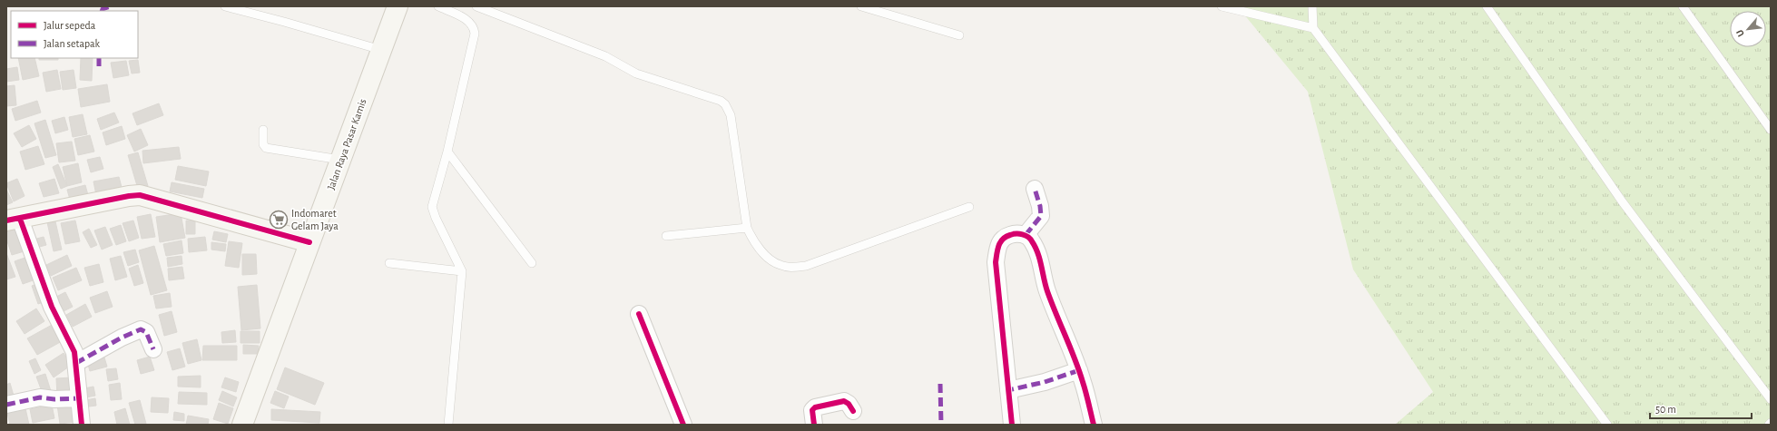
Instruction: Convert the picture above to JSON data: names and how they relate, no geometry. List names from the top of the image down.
{
  "streets": {
    "main road": ["Jalan Raya Pasar Kamis"]
  },
  "places": {
    "supermarket": ["Indomaret Gelam Jaya"]
  },
  "legend": ["Jalur sepeda", "Jalan setapak"],
  "scale_bar": "50 m",
  "north": "bottom left"
}
